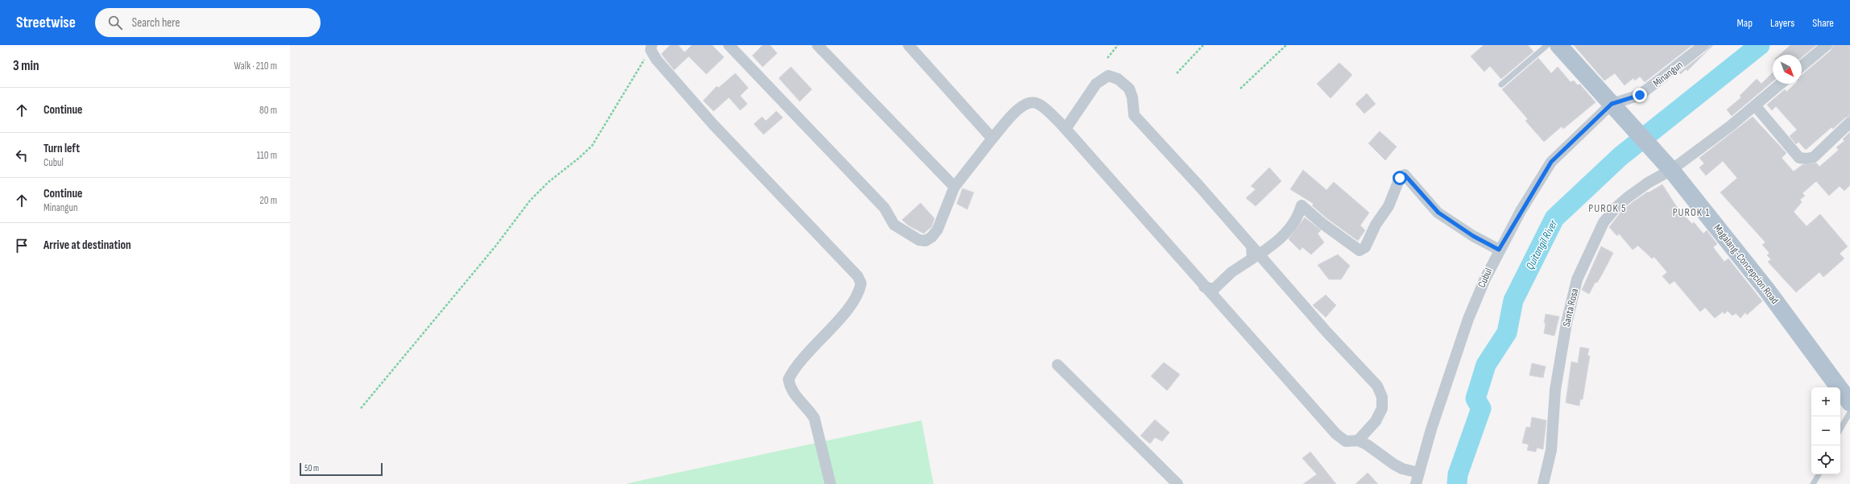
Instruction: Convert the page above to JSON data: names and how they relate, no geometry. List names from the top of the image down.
{
  "streets": {
    "main road": ["Magalang-Concepcion Road"],
    "street": ["Minangun", "Cubul", "Santa Rosa"]
  },
  "crossings": [
    ["Minangun", "Magalang-Concepcion Road"],
    ["Minangun", "Cubul"],
    ["Magalang-Concepcion Road", "Cubul"],
    ["Magalang-Concepcion Road", "Santa Rosa"]
  ],
  "districts": ["PUROK 5", "PUROK 1"],
  "water": ["Quitangil River"],
  "scale_bar": "50 m",
  "north": "bottom right",
  "page": {
    "header": "Streetwise",
    "search": "Search here",
    "nav": ["Map", "Layers", "Share"],
    "heading": ["3 min", "Walk · 210 m"],
    "list": [
      ["Continue", "80 m"],
      ["Turn left", "Cubul", "110 m"],
      ["Continue", "Minangun", "20 m"],
      "Arrive at destination"
    ],
    "map_buttons": ["+", "−"],
    "scale": "50 m"
  }
}
